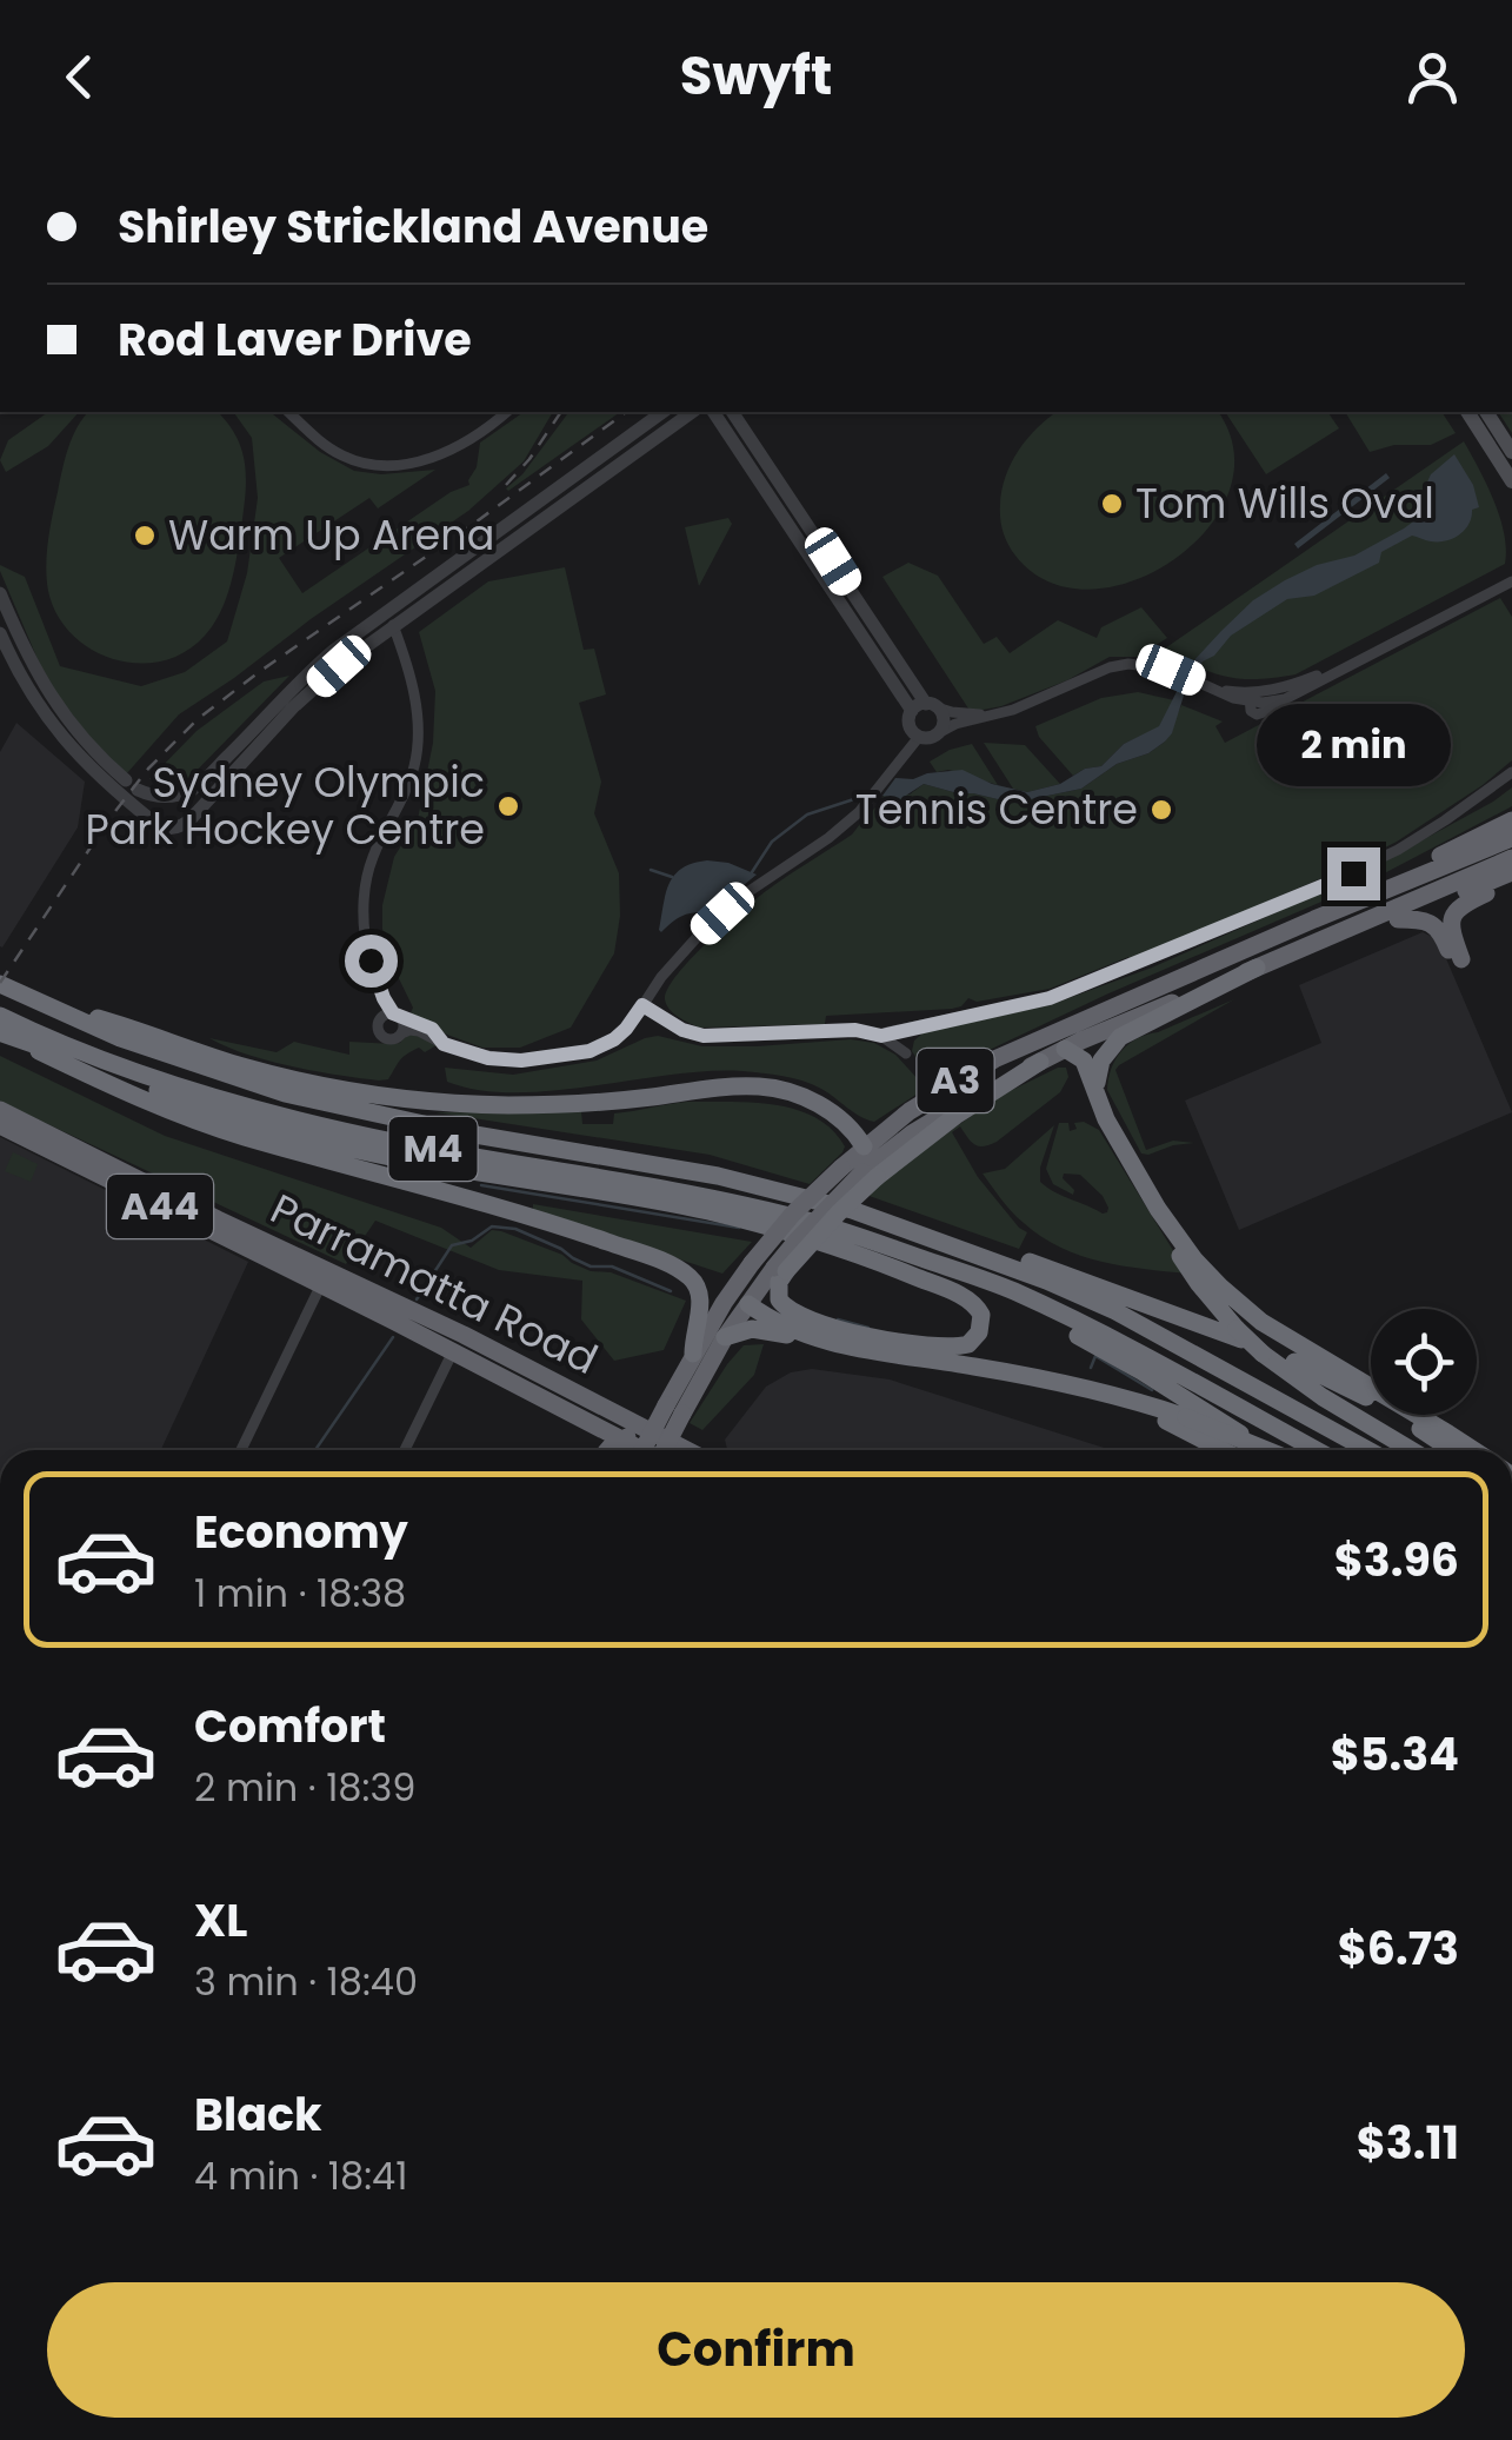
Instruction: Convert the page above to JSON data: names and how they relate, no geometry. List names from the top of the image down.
{
  "streets": {
    "highway": [
      "A3",
      "M4",
      "A44",
      "Parramatta Road"
    ]
  },
  "crossings": [
    ["A3", "M4"]
  ],
  "places": [
    "Tom Wills Oval",
    "Warm Up Arena",
    "Sydney Olympic Park Hockey Centre",
    "Tennis Centre"
  ],
  "page": {
    "header": "Swyft",
    "banner": ["Shirley Strickland Avenue", "Rod Laver Drive"],
    "bubble": "2 min",
    "list": [
      {
        "name": "Economy",
        "note": "1 min · 18:38",
        "value": "$3.96"
      },
      {
        "name": "Comfort",
        "note": "2 min · 18:39",
        "value": "$5.34"
      },
      {
        "name": "XL",
        "note": "3 min · 18:40",
        "value": "$6.73"
      },
      {
        "name": "Black",
        "note": "4 min · 18:41",
        "value": "$3.11"
      }
    ],
    "buttons": "Confirm"
  }
}
